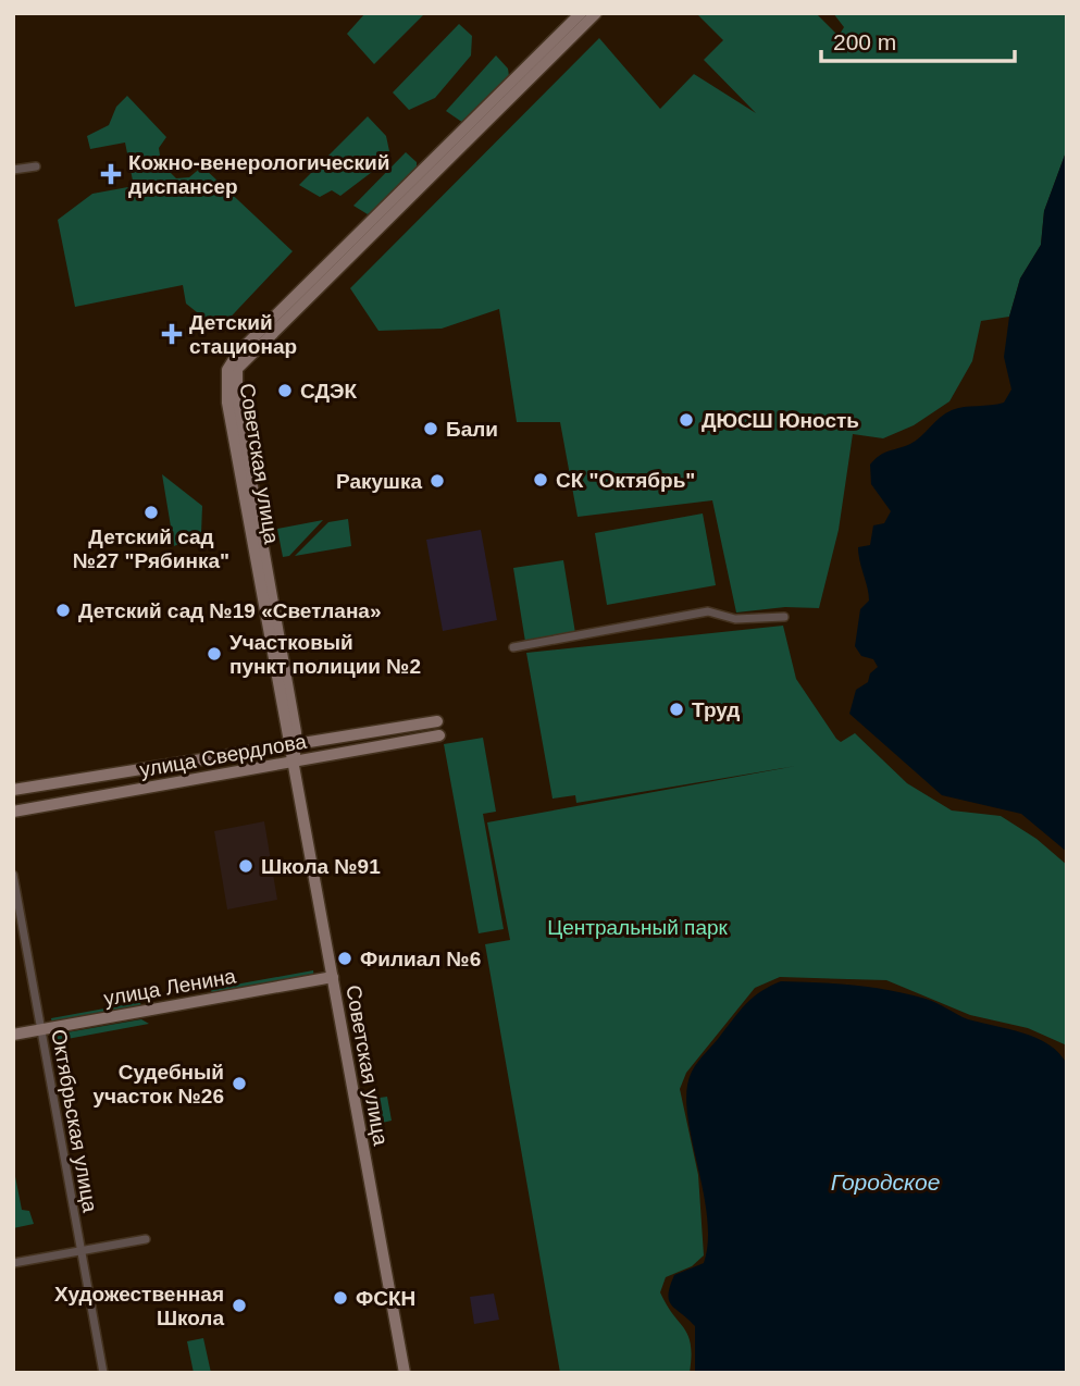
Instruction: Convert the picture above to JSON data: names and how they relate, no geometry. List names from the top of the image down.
{
  "streets": {
    "main road": ["Советская улица", "улица Свердлова", "улица Ленина"],
    "street": ["Октябрьская улица"]
  },
  "crossings": [
    ["Советская улица", "улица Свердлова"],
    ["Советская улица", "улица Ленина"],
    ["улица Ленина", "Октябрьская улица"]
  ],
  "water": ["Городское"],
  "parks": ["Центральный парк"],
  "places": {
    "health": ["Кожно-венерологический диспансер", "Детский стационар"],
    "other": [
      "СДЭК",
      "ДЮСШ Юность",
      "Бали",
      "СК \"Октябрь\"",
      "Ракушка",
      "Детский сад №27 \"Рябинка\"",
      "Детский сад №19 «Светлана»",
      "Участковый пункт полиции №2",
      "Труд",
      "Школа №91",
      "Филиал №6",
      "Судебный участок №26",
      "ФСКН",
      "Художественная Школа"
    ]
  },
  "scale_bar": "200 m"
}
